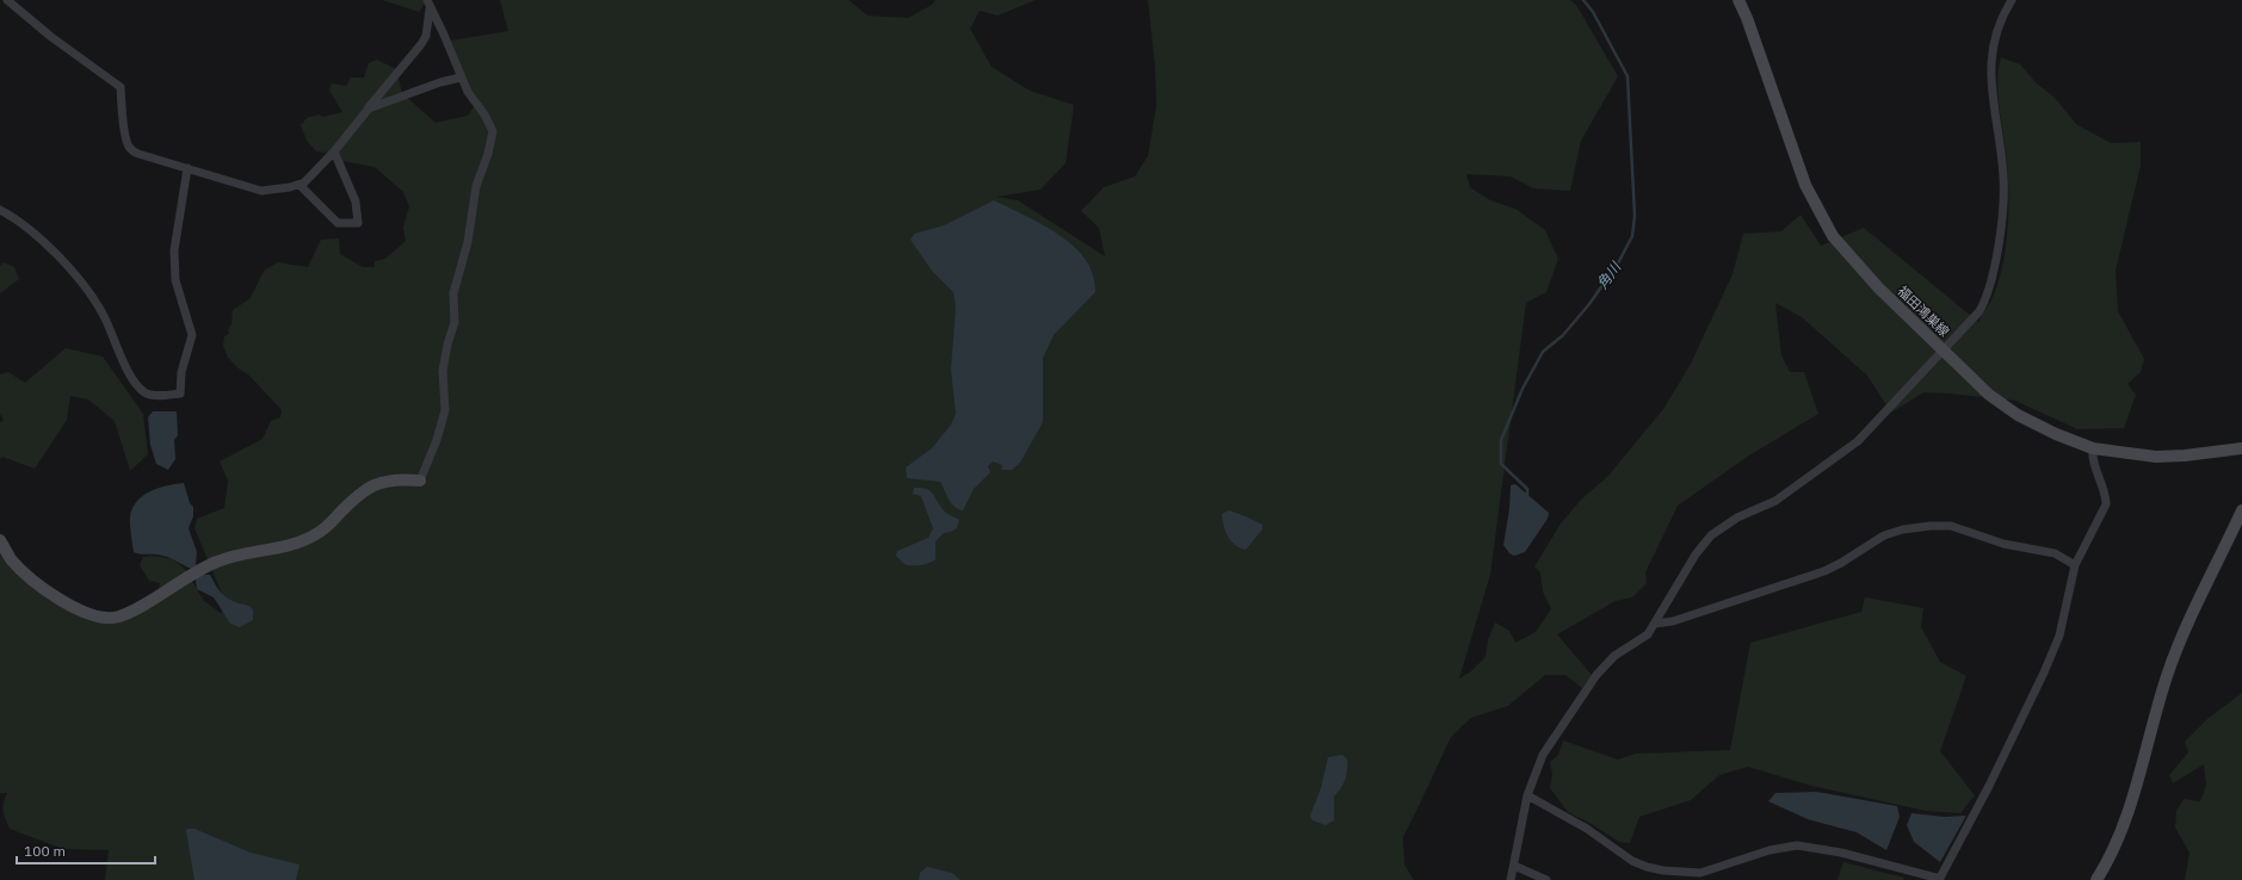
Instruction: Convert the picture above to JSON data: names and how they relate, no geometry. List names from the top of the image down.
{
  "streets": {
    "street": ["福田鴻巣線"]
  },
  "water": ["角川"],
  "scale_bar": "100 m"
}
